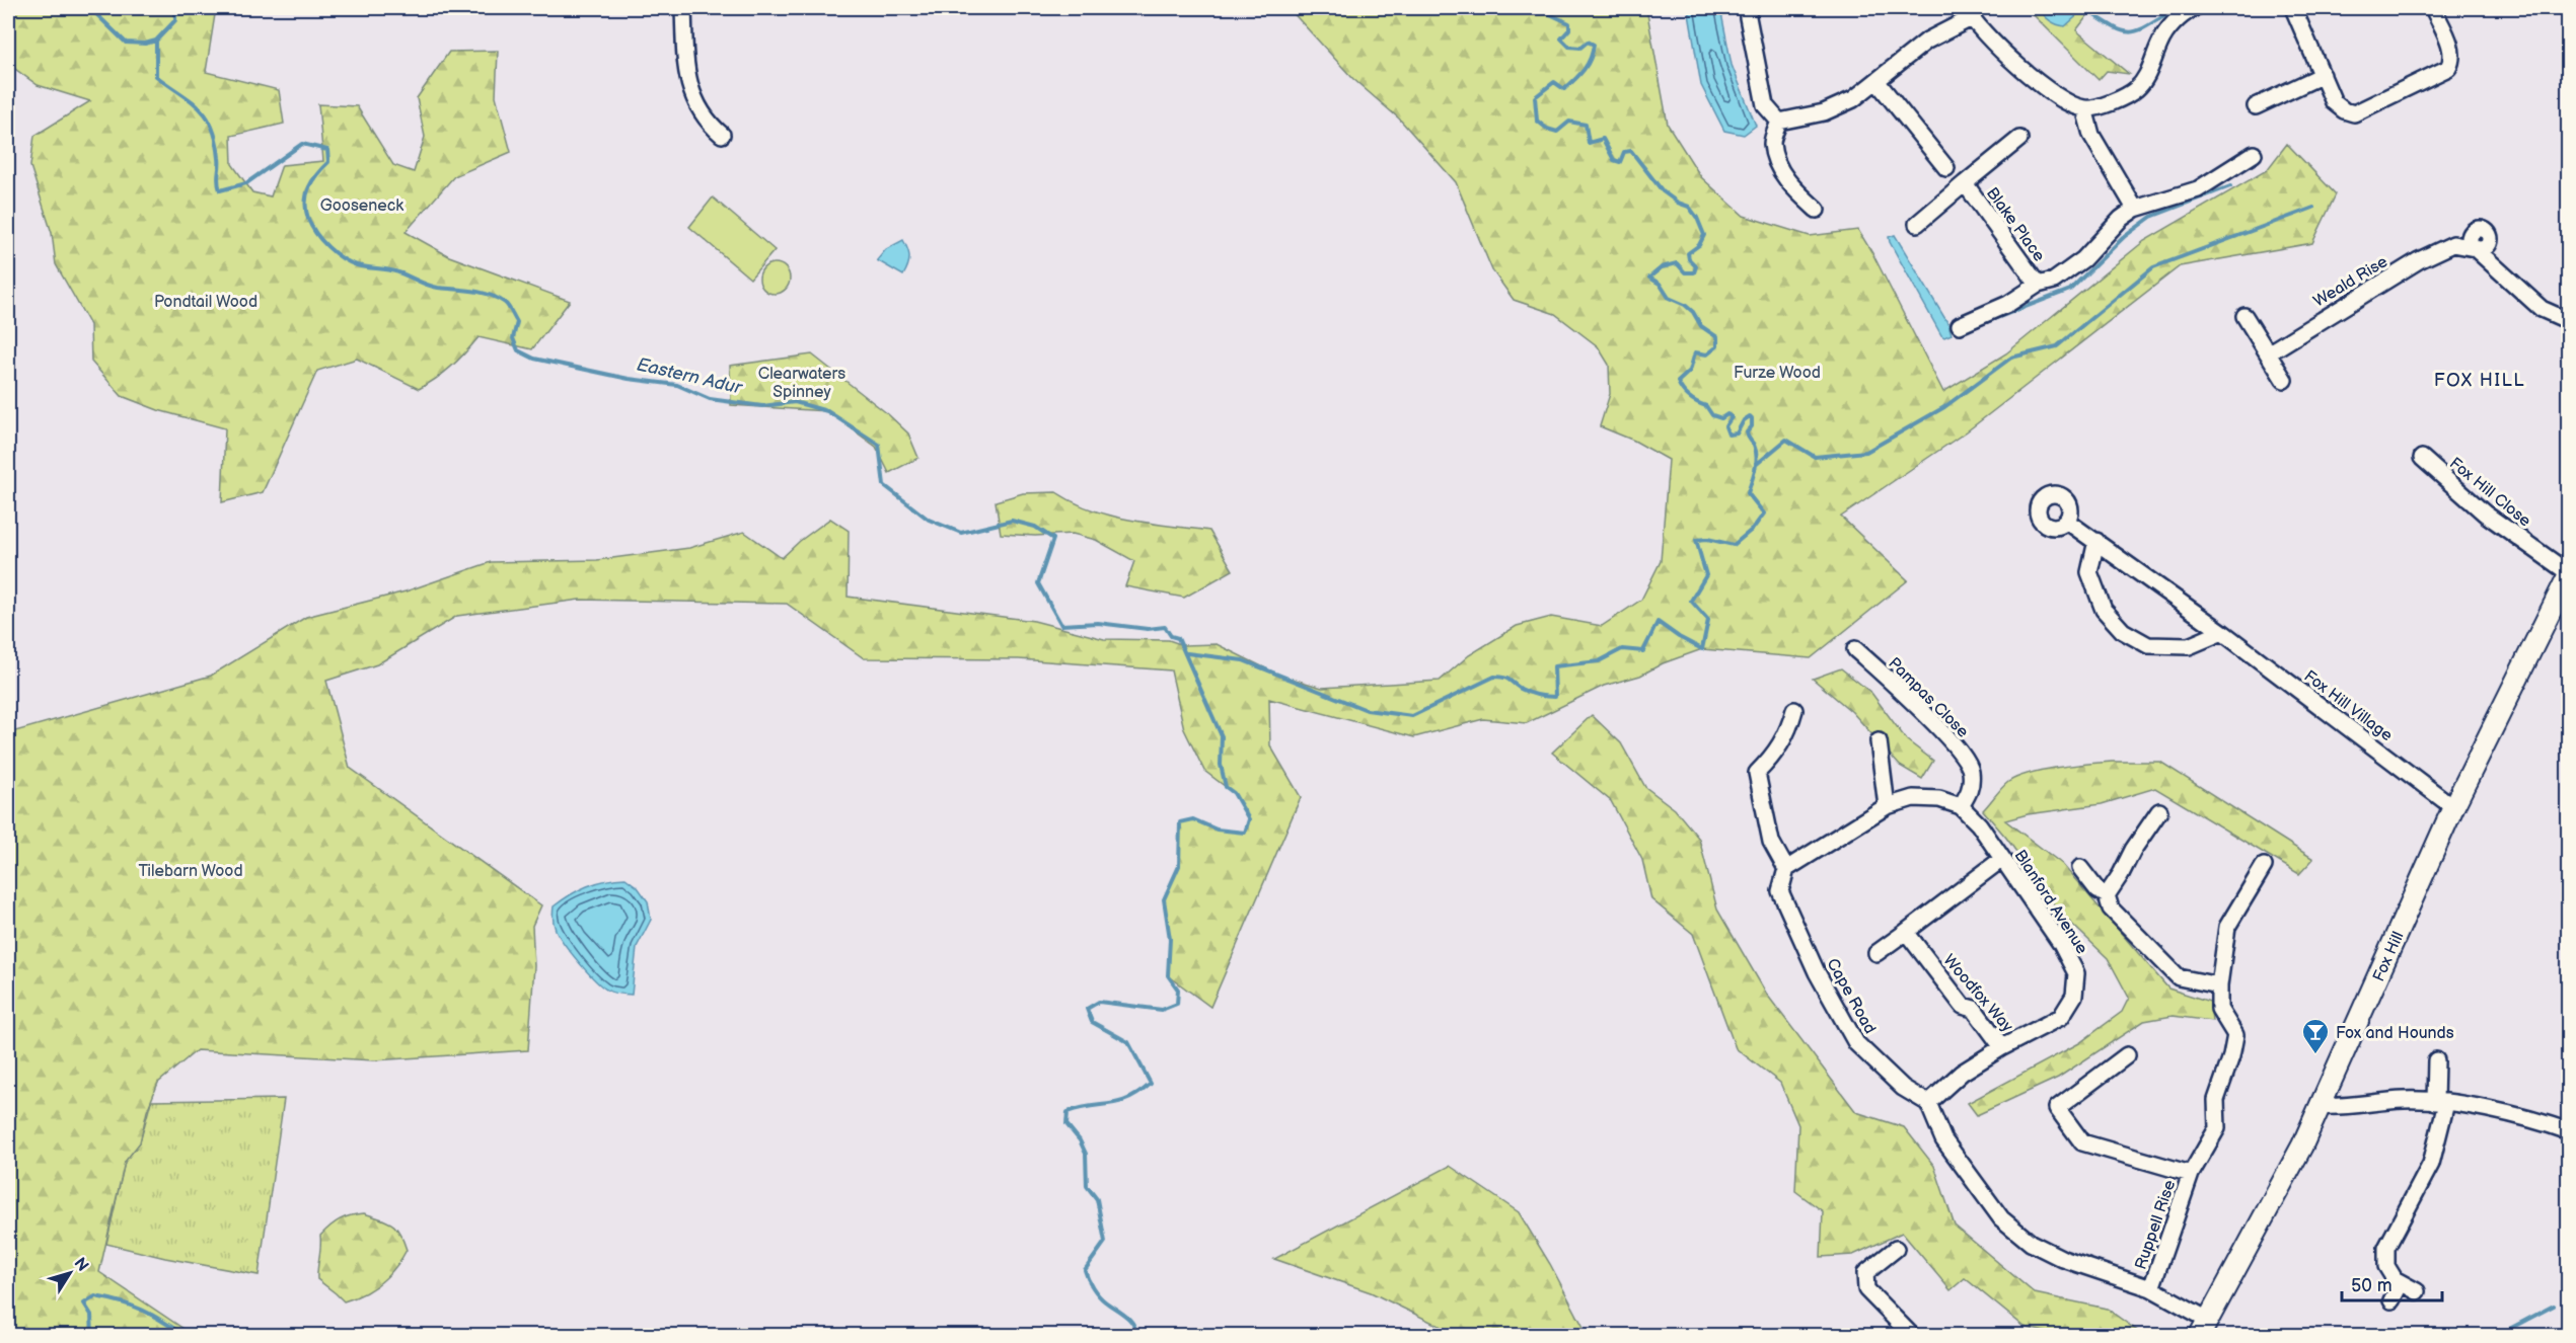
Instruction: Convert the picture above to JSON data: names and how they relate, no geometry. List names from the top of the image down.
{
  "streets": {
    "main road": ["Fox Hill"],
    "street": [
      "Blake Place",
      "Weald Rise",
      "Fox Hill Close",
      "Pampas Close",
      "Fox Hill Village",
      "Blanford Avenue",
      "Woodfox Way",
      "Cape Road",
      "Ruppell Rise"
    ]
  },
  "crossings": [
    ["Fox Hill Close", "Fox Hill"],
    ["Pampas Close", "Blanford Avenue"],
    ["Fox Hill Village", "Fox Hill"],
    ["Blanford Avenue", "Woodfox Way"],
    ["Blanford Avenue", "Cape Road"]
  ],
  "districts": ["FOX HILL"],
  "water": ["Eastern Adur"],
  "parks": [
    "Gooseneck",
    "Pondtail Wood",
    "Furze Wood",
    "Clearwaters Spinney",
    "Tilebarn Wood"
  ],
  "places": {
    "bar": ["Fox and Hounds"]
  },
  "scale_bar": "50 m",
  "north": "top right"
}
